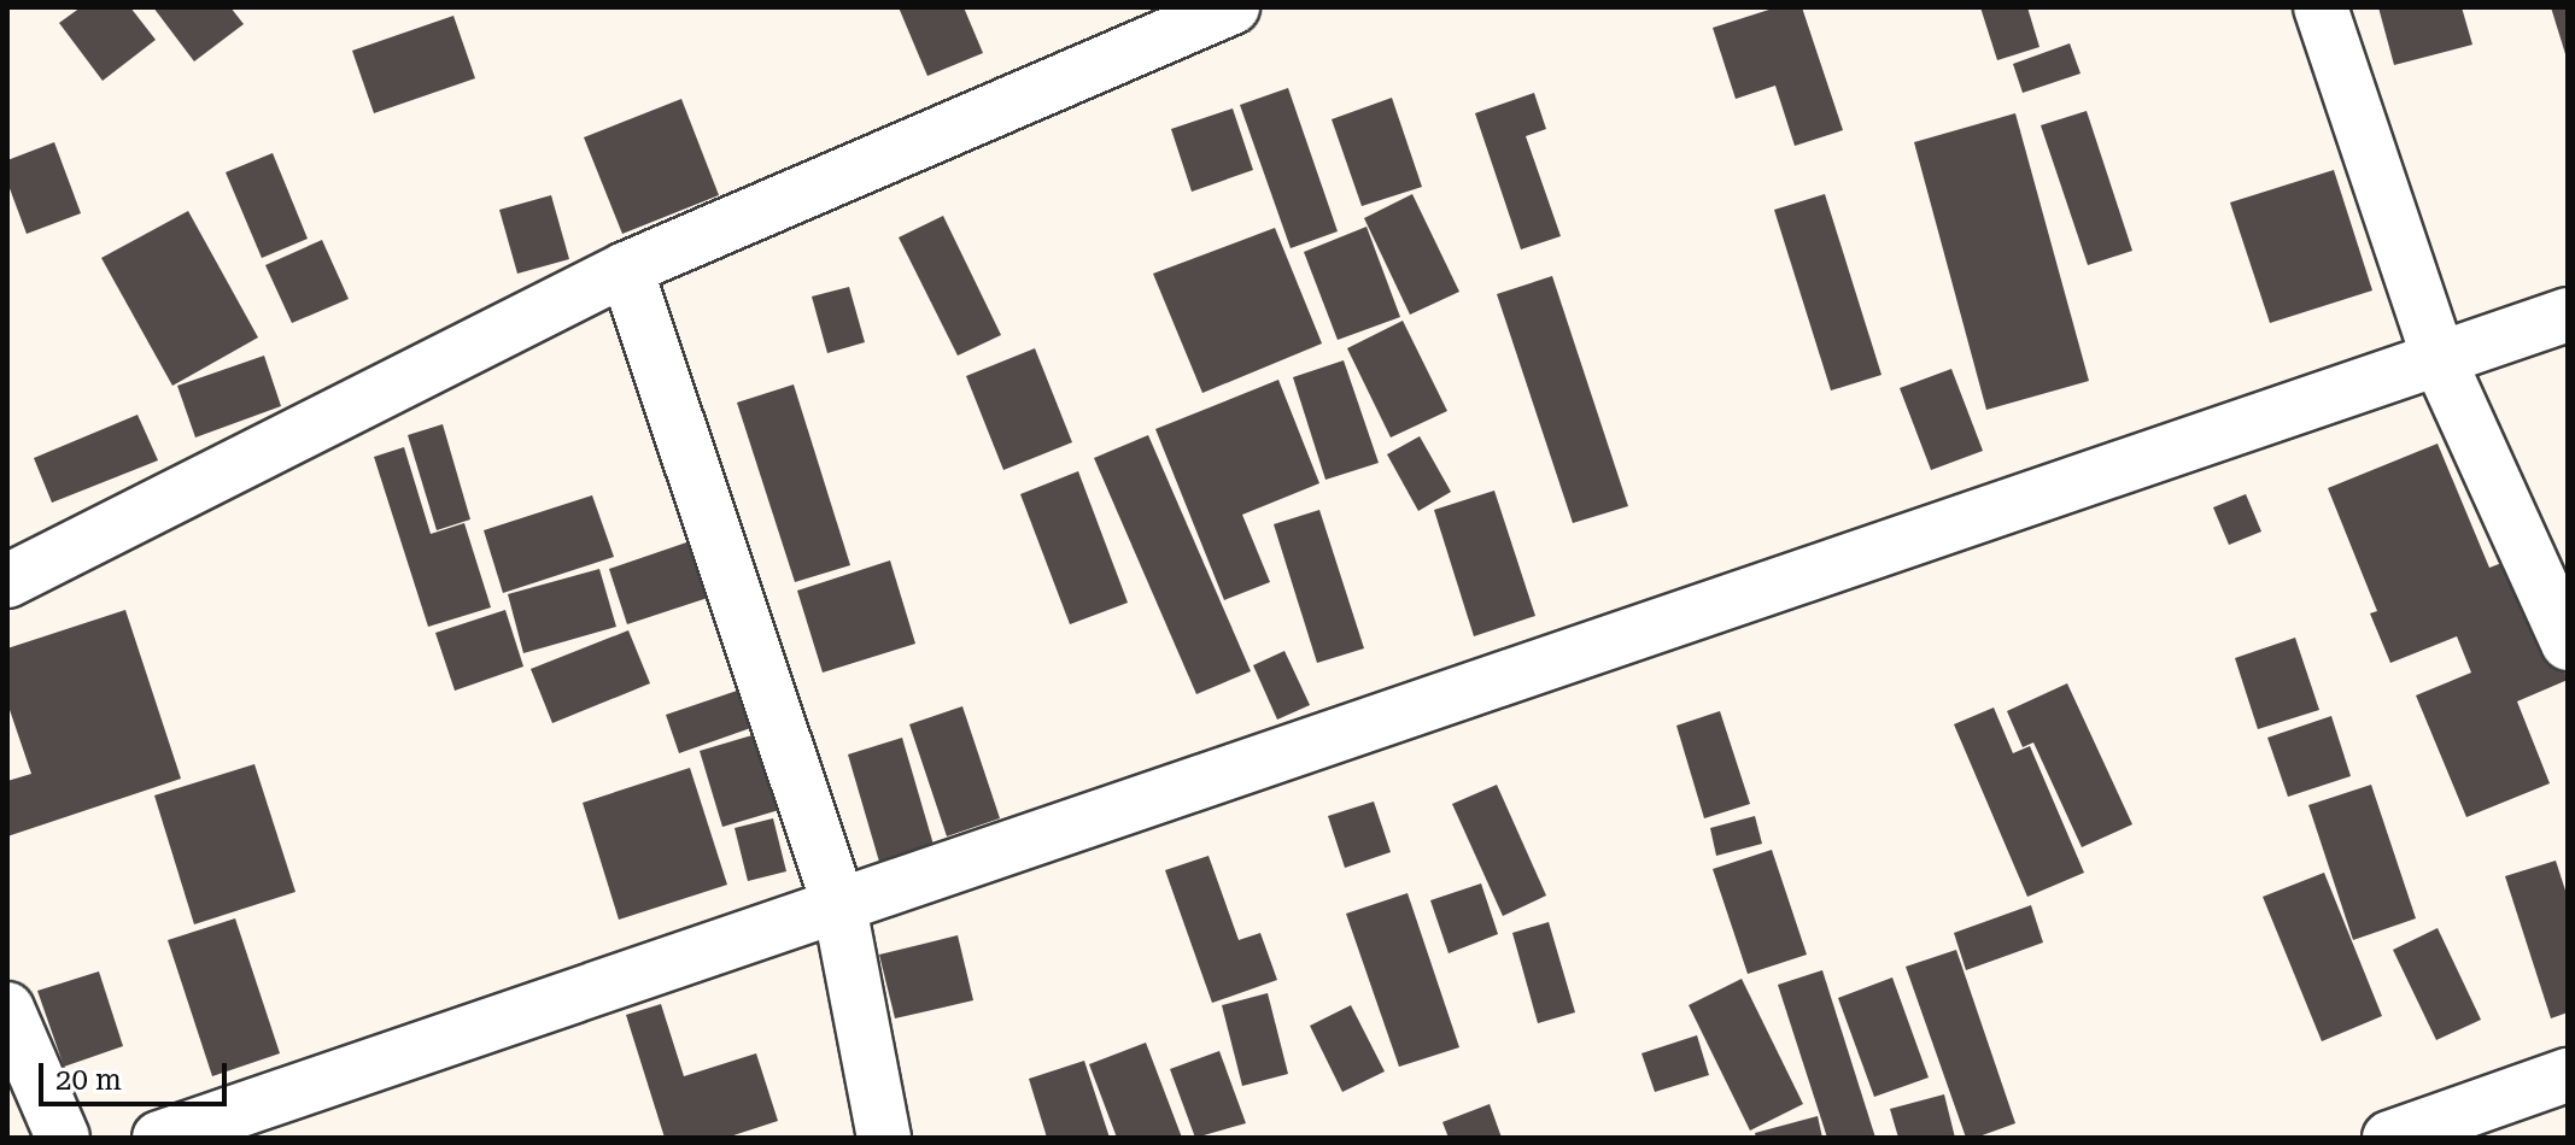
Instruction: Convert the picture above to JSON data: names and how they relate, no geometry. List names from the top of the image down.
{
  "scale_bar": "20 m"
}
